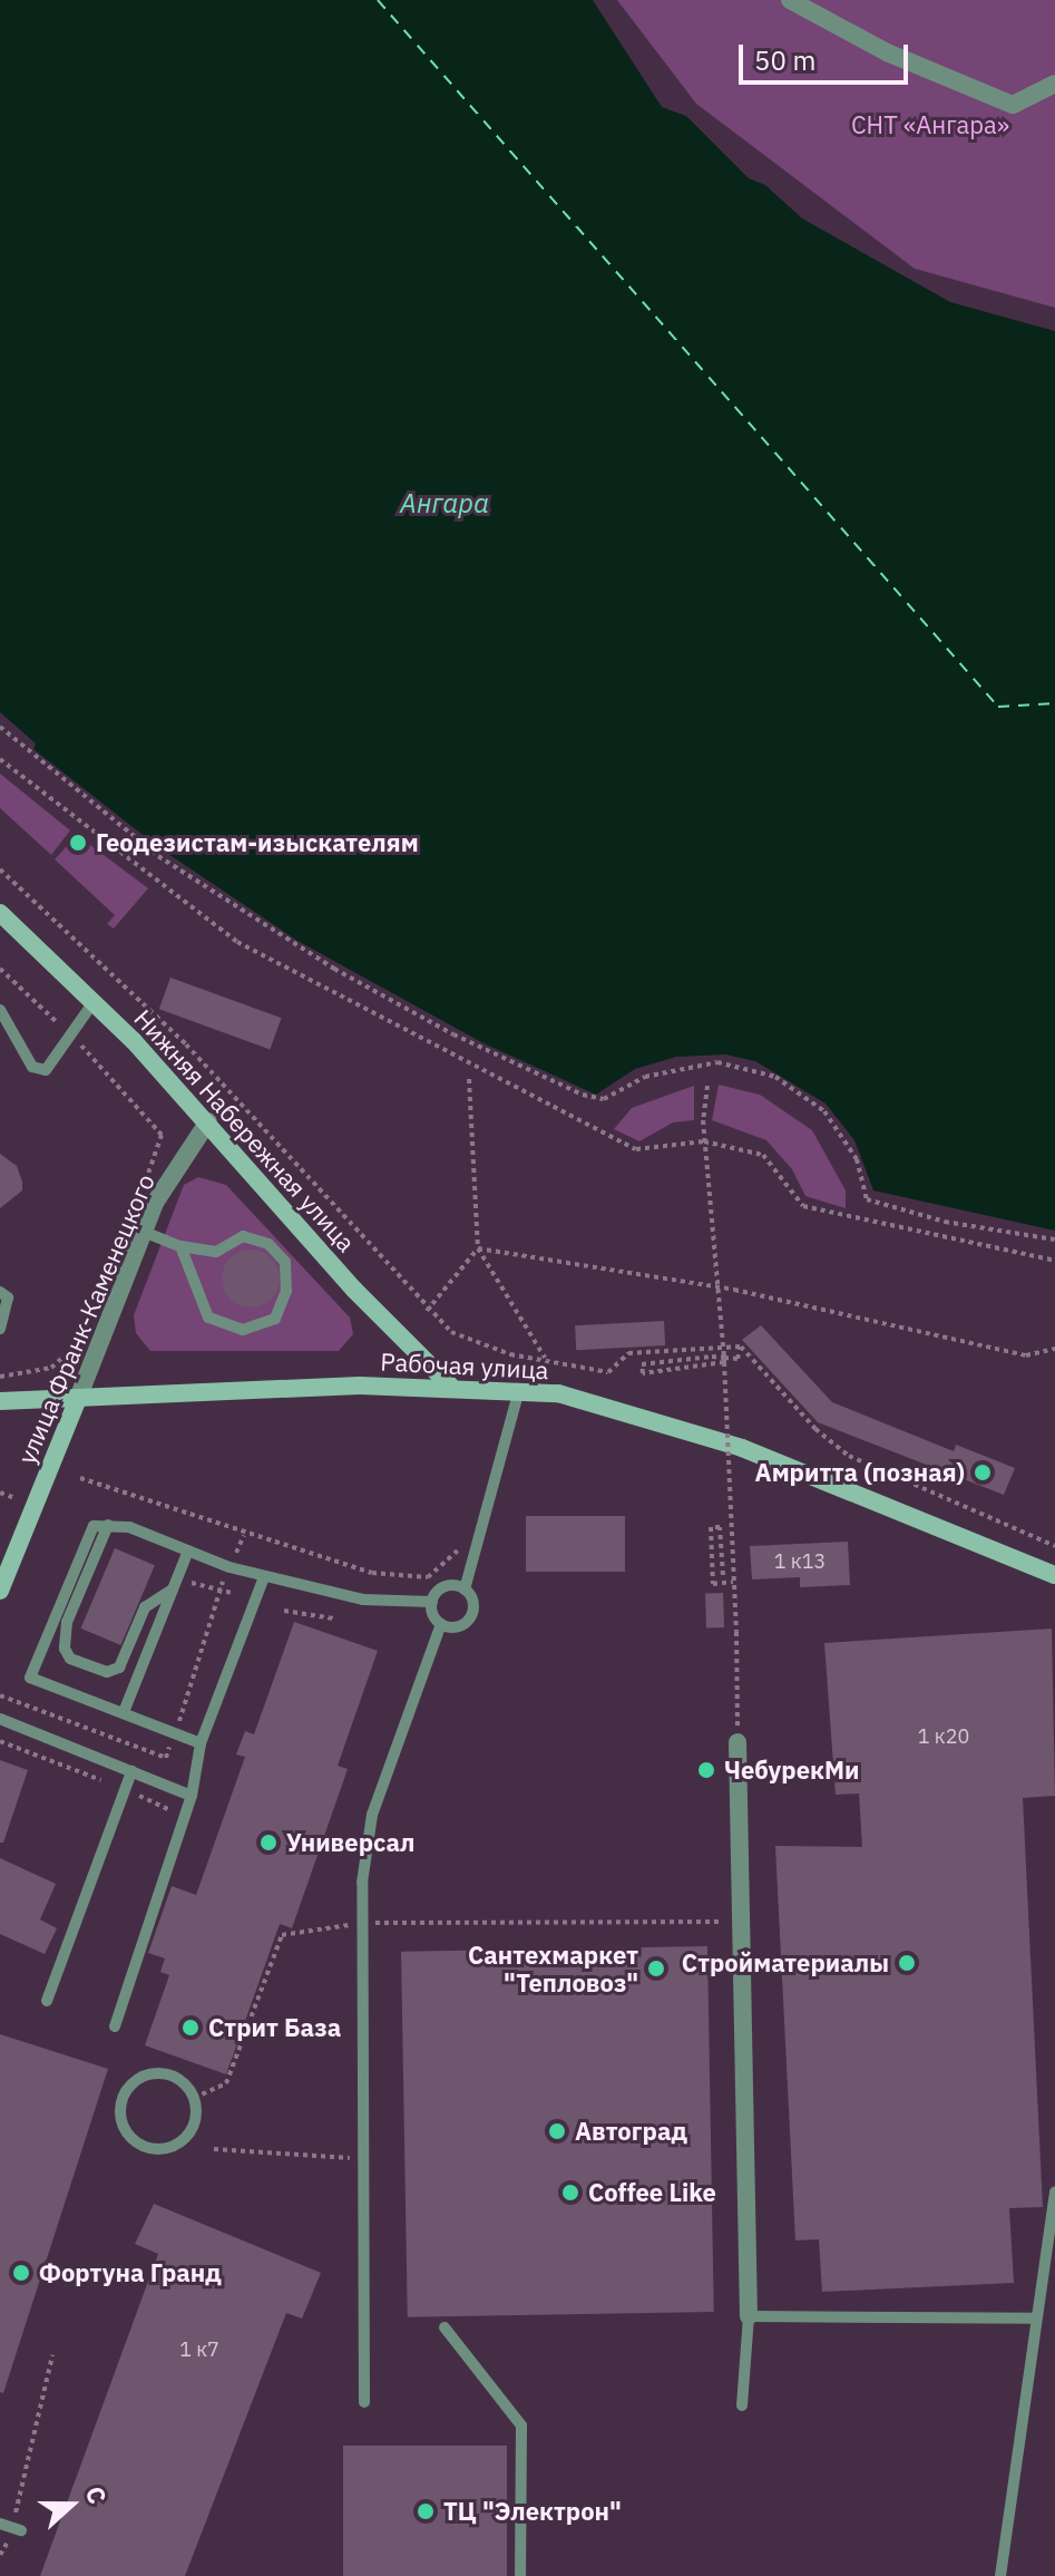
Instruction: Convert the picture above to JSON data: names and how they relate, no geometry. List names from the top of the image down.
{
  "streets": {
    "main road": ["Нижняя Набережная улица", "улица Франк-Каменецкого", "Рабочая улица"]
  },
  "crossings": [
    ["Нижняя Набережная улица", "улица Франк-Каменецкого"],
    ["Нижняя Набережная улица", "Рабочая улица"],
    ["улица Франк-Каменецкого", "Рабочая улица"]
  ],
  "water": ["Ангара"],
  "parks": ["СНТ «Ангара»"],
  "places": [
    "Геодезистам-изыскателям",
    "Амритта (позная)",
    "ЧебурекМи",
    "Универсал",
    "Стройматериалы",
    "Сантехмаркет \"Тепловоз\"",
    "Стрит База",
    "Автоград",
    "Coffee Like",
    "Фортуна Гранд",
    "ТЦ \"Электрон\""
  ],
  "house_numbers": ["1 к13", "1 к20", "1 к7"],
  "scale_bar": "50 m",
  "north": "right"
}
